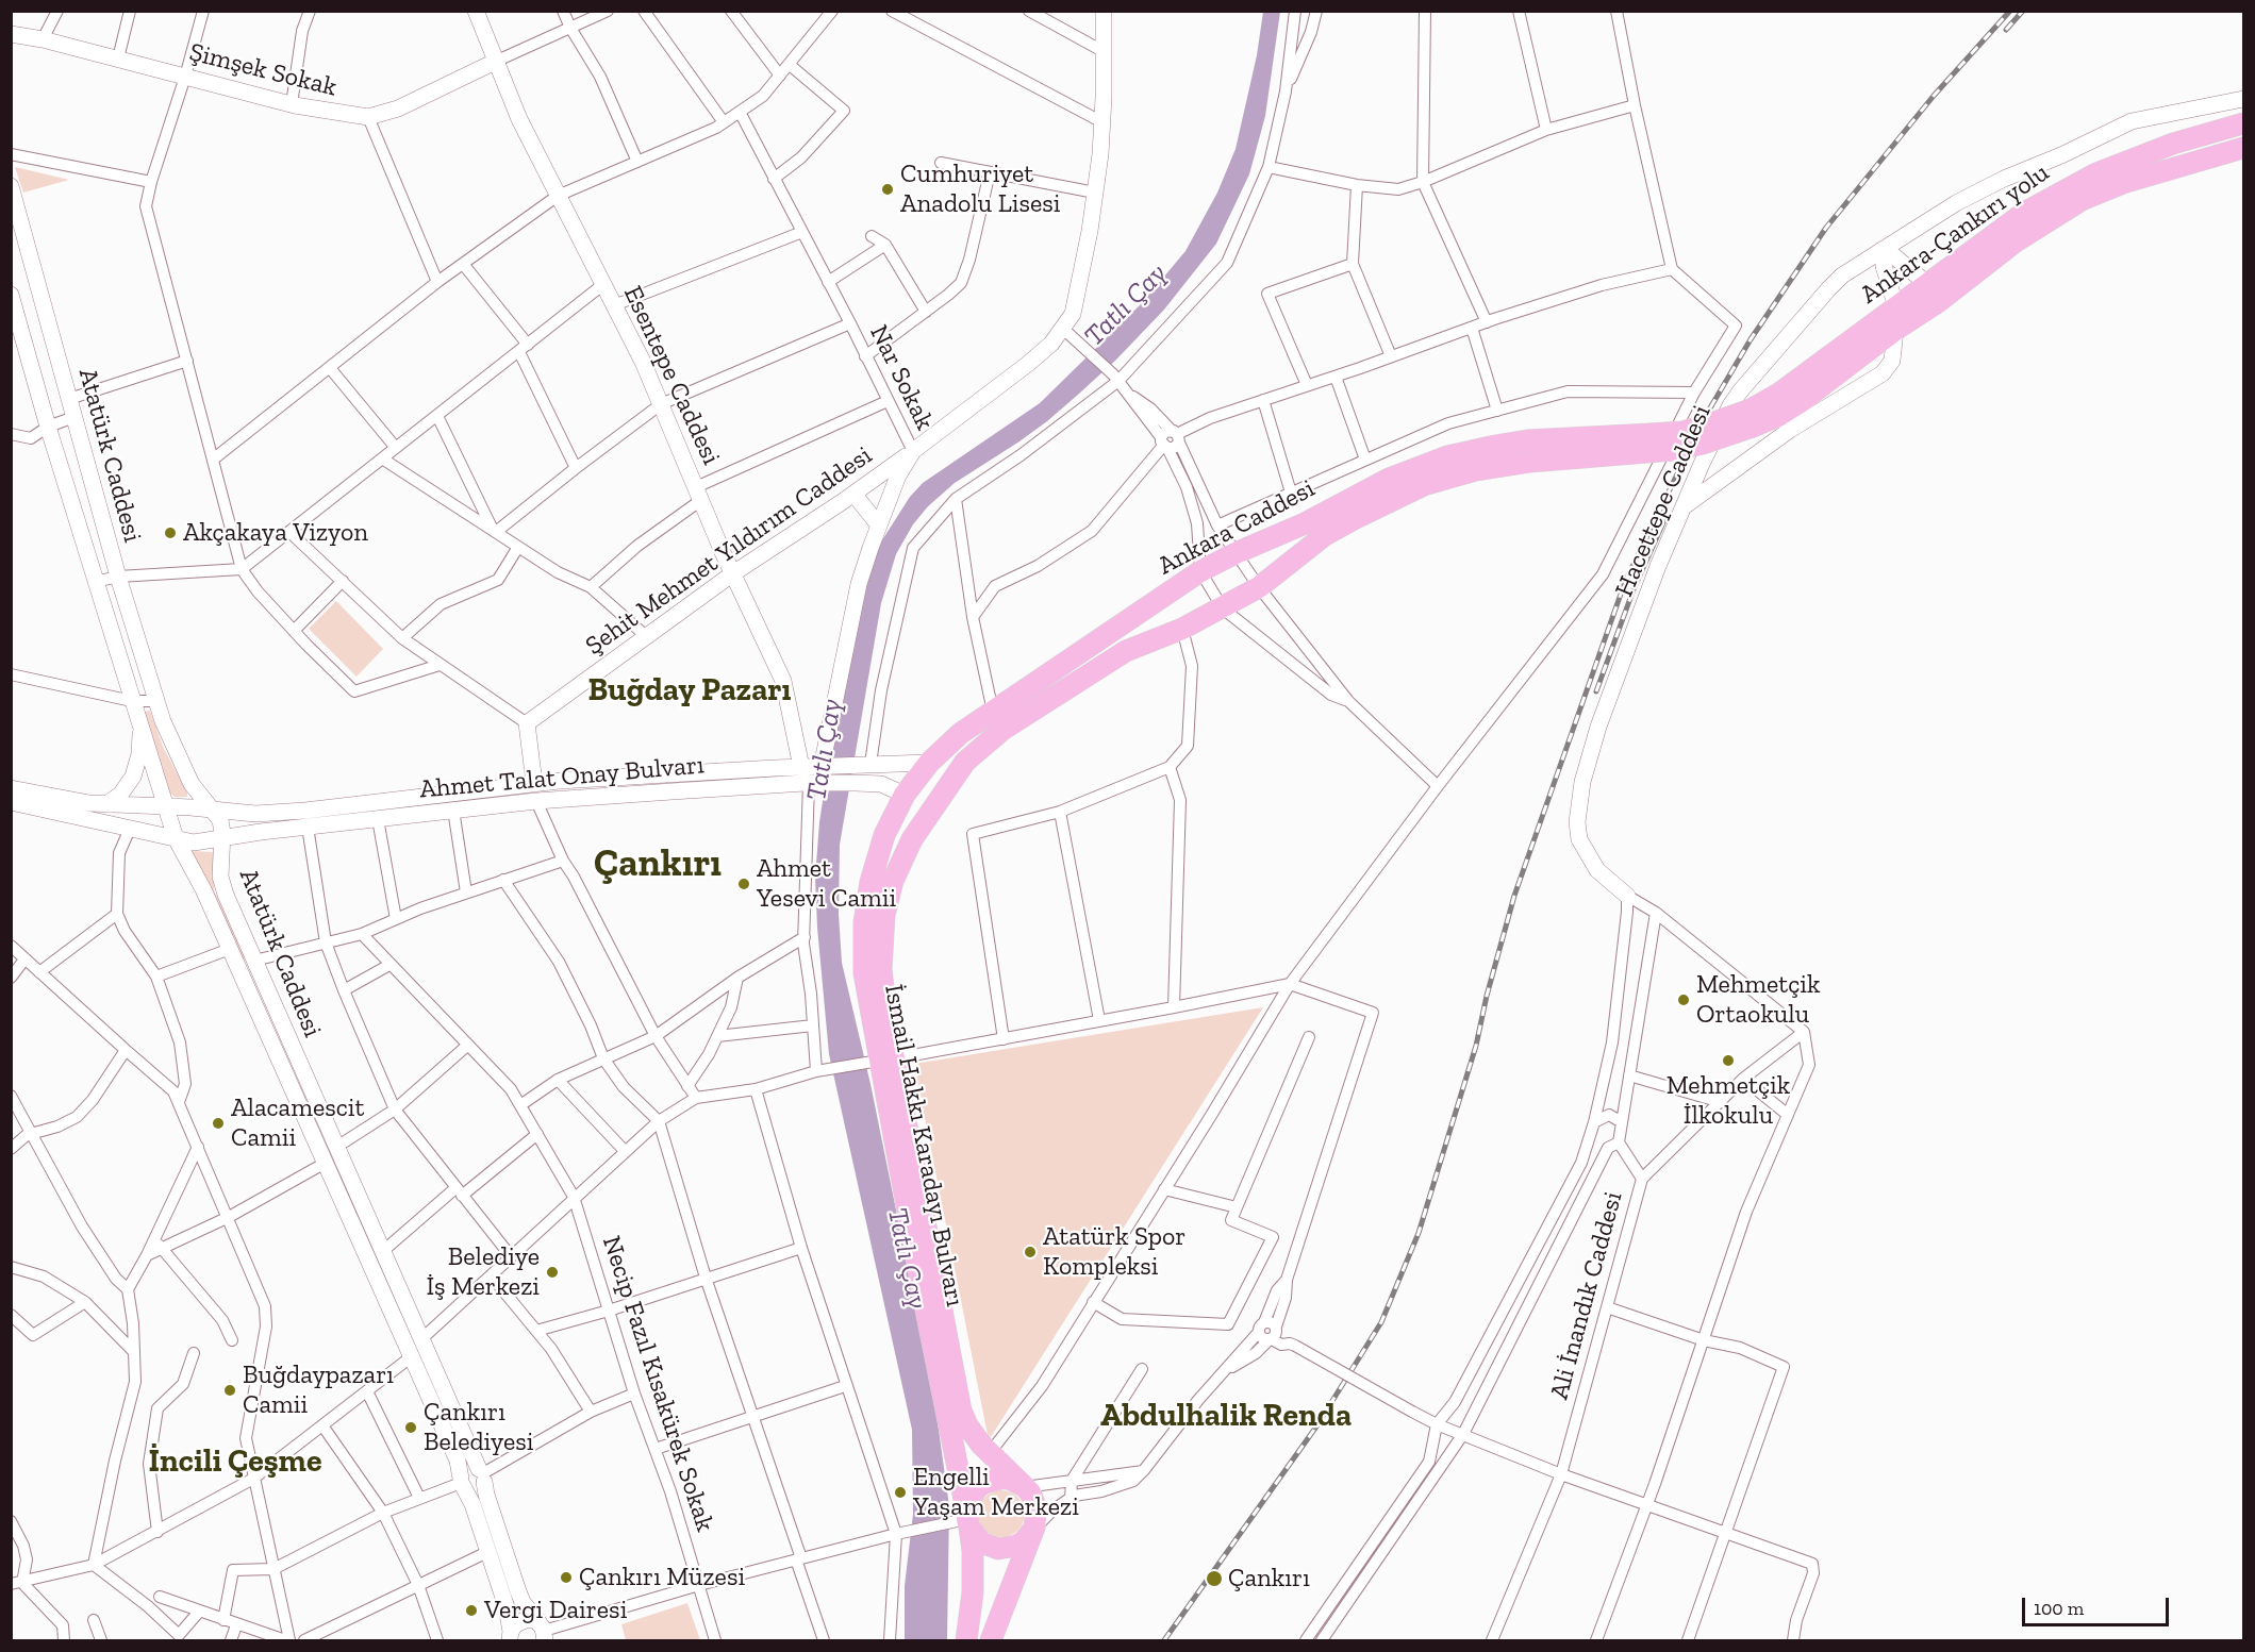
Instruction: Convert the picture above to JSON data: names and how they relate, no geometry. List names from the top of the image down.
{
  "streets": {
    "highway": ["Ankara-Çankırı yolu", "Ankara Caddesi", "İsmail Hakkı Karadayı Bulvarı"],
    "main road": [
      "Şimşek Sokak",
      "Esentepe Caddesi",
      "Atatürk Caddesi",
      "Hacettepe Caddesi",
      "Şehit Mehmet Yıldırım Caddesi",
      "Ahmet Talat Onay Bulvarı"
    ],
    "street": ["Nar Sokak", "Ali İnandık Caddesi", "Necip Fazıl Kısakürek Sokak"]
  },
  "crossings": [
    ["Şimşek Sokak", "Esentepe Caddesi"],
    ["Esentepe Caddesi", "Şehit Mehmet Yıldırım Caddesi"],
    ["Esentepe Caddesi", "Ahmet Talat Onay Bulvarı"],
    ["Nar Sokak", "Şehit Mehmet Yıldırım Caddesi"],
    ["Atatürk Caddesi", "Ahmet Talat Onay Bulvarı"],
    ["Ankara Caddesi", "Ahmet Talat Onay Bulvarı"],
    ["Ankara Caddesi", "İsmail Hakkı Karadayı Bulvarı"],
    ["Ahmet Talat Onay Bulvarı", "İsmail Hakkı Karadayı Bulvarı"]
  ],
  "districts": [
    "Buğday Pazarı",
    "Çankırı",
    "Abdulhalik Renda",
    "İncili Çeşme"
  ],
  "water": ["Tatlı Çay"],
  "places": [
    "Cumhuriyet Anadolu Lisesi",
    "Akçakaya Vizyon",
    "Ahmet Yesevi Camii",
    "Mehmetçik Ortaokulu",
    "Mehmetçik İlkokulu",
    "Alacamescit Camii",
    "Atatürk Spor Kompleksi",
    "Belediye İş Merkezi",
    "Buğdaypazarı Camii",
    "Çankırı Belediyesi",
    "Engelli Yaşam Merkezi",
    "Çankırı Müzesi",
    "Çankırı",
    "Vergi Dairesi"
  ],
  "scale_bar": "100 m"
}
